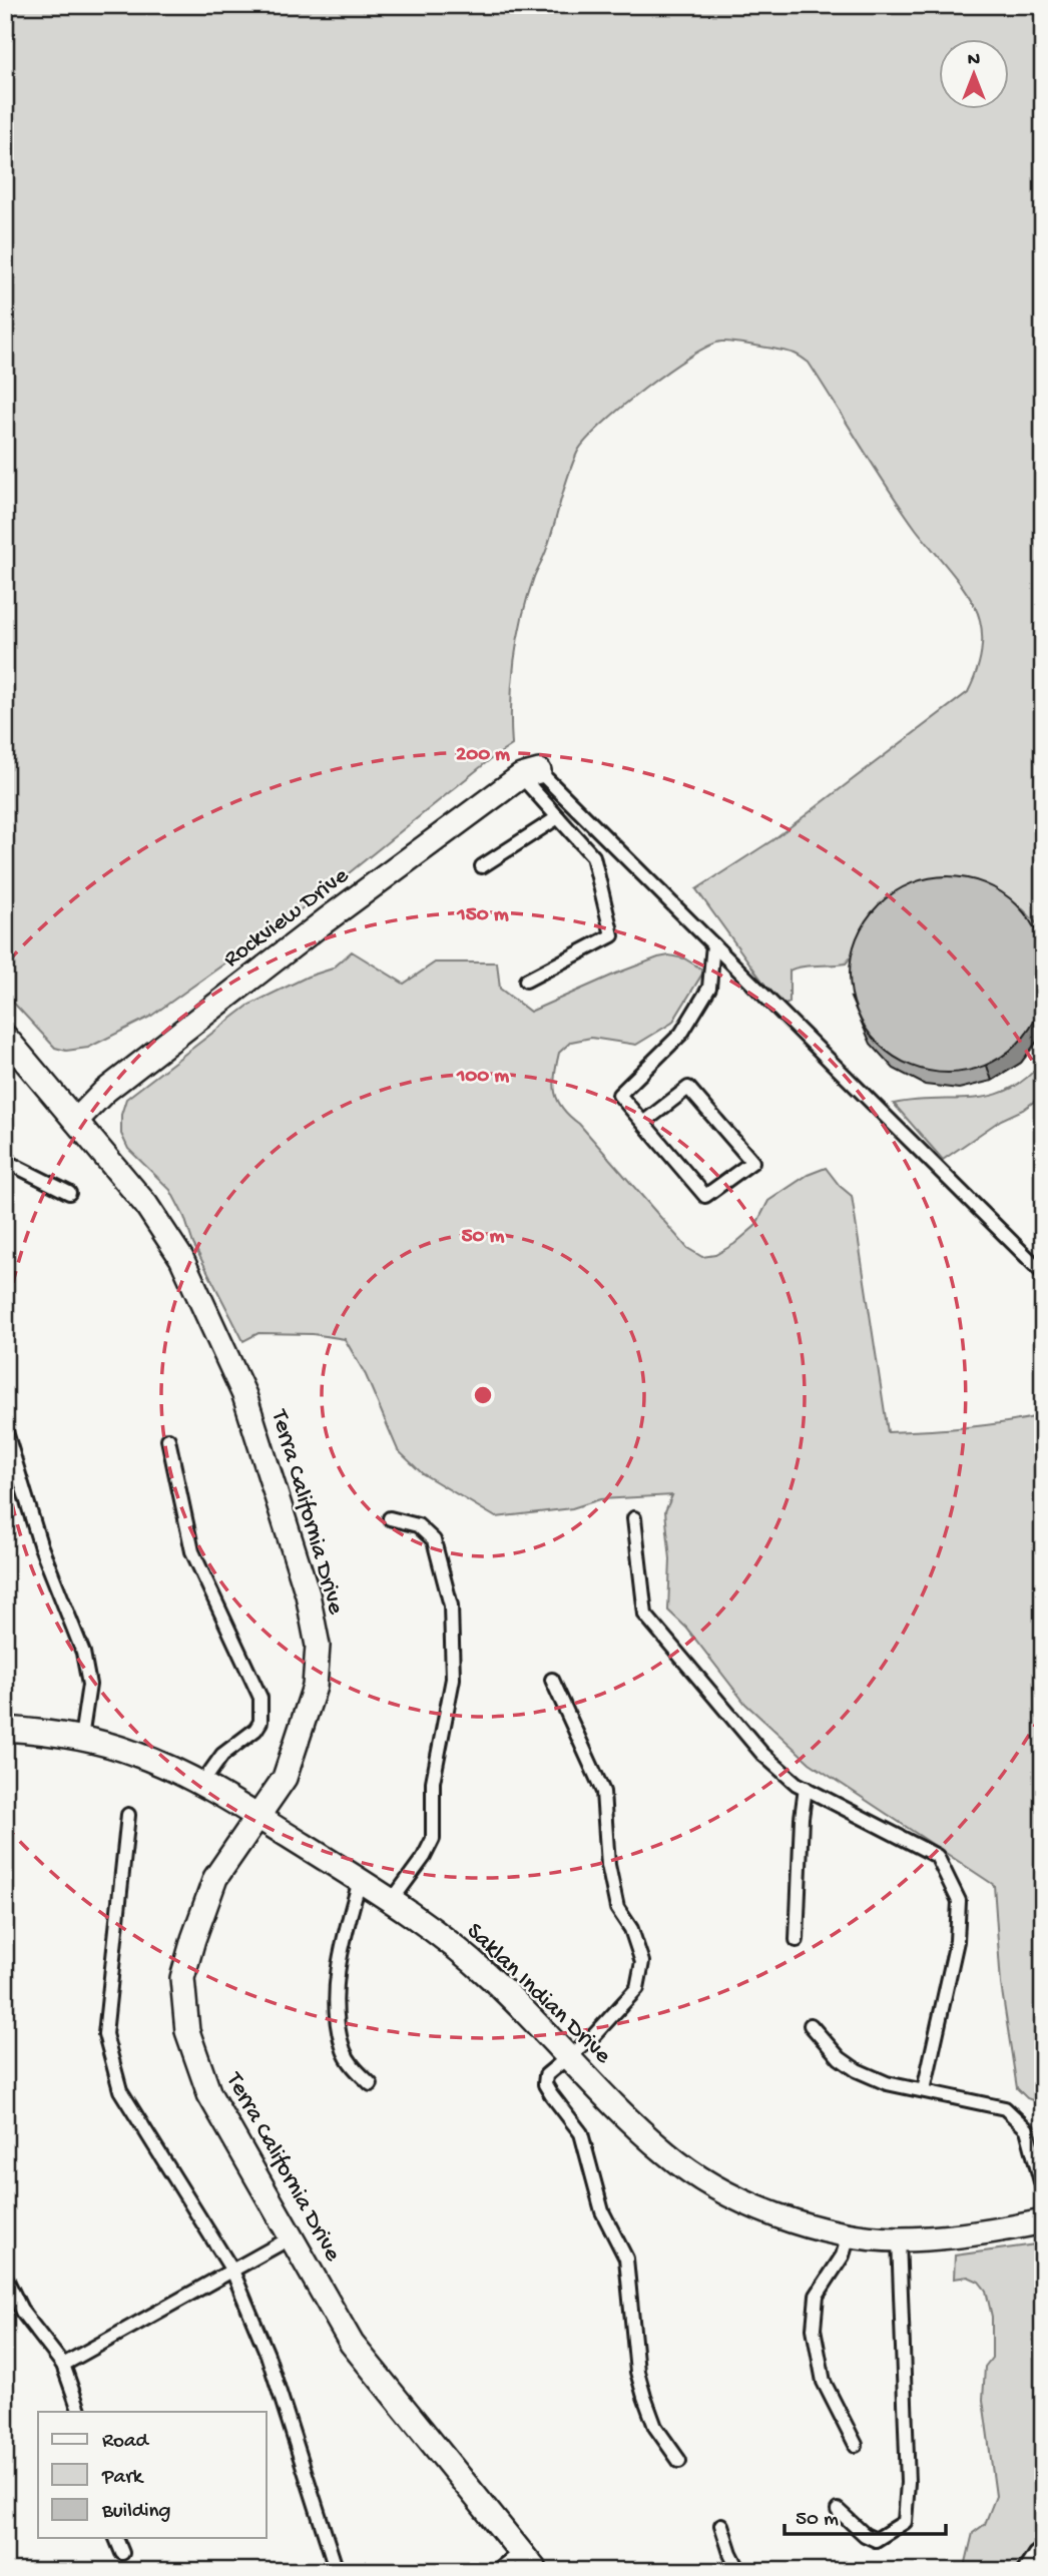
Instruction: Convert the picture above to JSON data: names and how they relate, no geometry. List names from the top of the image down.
{
  "streets": {
    "street": ["Rockview Drive", "Terra California Drive", "Saklan Indian Drive"]
  },
  "crossings": [
    ["Rockview Drive", "Terra California Drive"],
    ["Terra California Drive", "Saklan Indian Drive"]
  ],
  "legend": ["Road", "Park", "Building"],
  "scale_bar": "50 m",
  "north": "top",
  "rings": [
    "200 m",
    "150 m",
    "100 m",
    "50 m"
  ]
}
